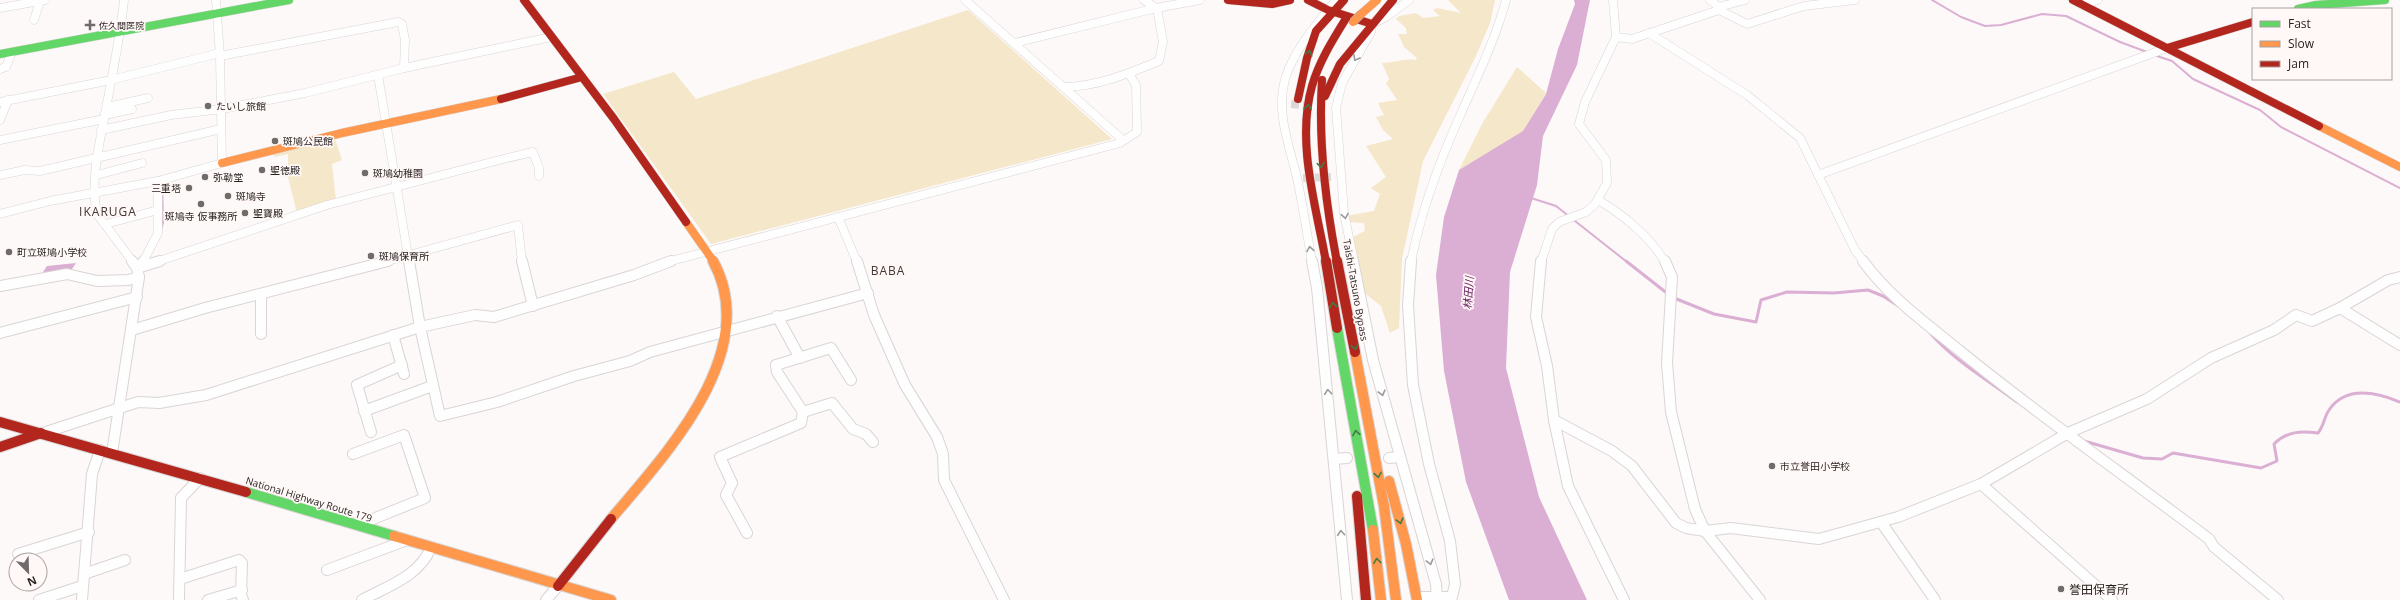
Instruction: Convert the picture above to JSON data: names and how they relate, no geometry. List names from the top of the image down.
{
  "streets": {
    "main road": ["Taishi-Tatsuno Bypass", "National Highway Route 179"]
  },
  "districts": ["IKARUGA", "BABA"],
  "water": ["林田川"],
  "places": {
    "health": ["佐久間医院"],
    "other": [
      "たいし旅館",
      "斑鳩公民館",
      "聖徳殿",
      "斑鳩幼稚園",
      "弥勒堂",
      "三重塔",
      "斑鳩寺",
      "斑鳩寺 仮事務所",
      "聖寶殿",
      "町立斑鳩小学校",
      "斑鳩保育所",
      "市立誉田小学校",
      "誉田保育所"
    ]
  },
  "legend": ["Fast", "Slow", "Jam"],
  "north": "bottom right"
}
